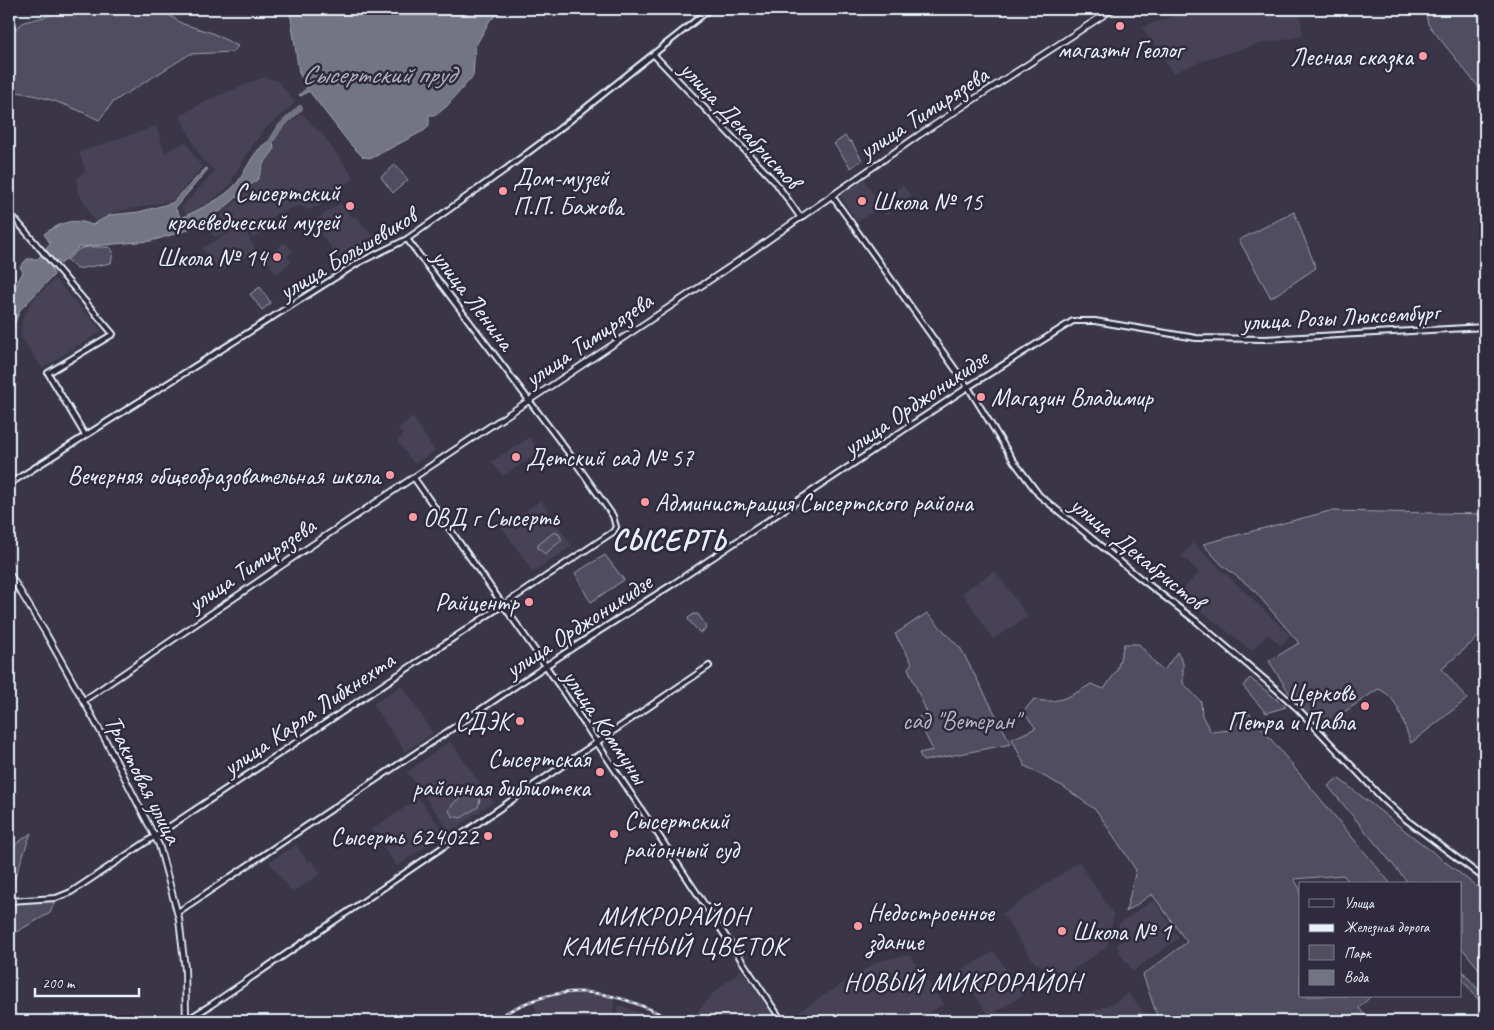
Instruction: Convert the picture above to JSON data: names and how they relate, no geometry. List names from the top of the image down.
{
  "streets": {
    "main road": ["улица Тимирязева", "Трактовая улица"],
    "street": [
      "улица Декабристов",
      "улица Большевиков",
      "улица Ленина",
      "улица Розы Люксембург",
      "улица Орджоникидзе",
      "улица Карла Либкнехта",
      "улица Коммуны"
    ]
  },
  "crossings": [
    ["улица Тимирязева", "улица Декабристов"],
    ["улица Тимирязева", "улица Ленина"],
    ["улица Тимирязева", "улица Коммуны"],
    ["улица Тимирязева", "Трактовая улица"],
    ["улица Декабристов", "улица Большевиков"],
    ["улица Декабристов", "улица Орджоникидзе"],
    ["улица Большевиков", "улица Ленина"],
    ["улица Ленина", "улица Карла Либкнехта"],
    ["улица Розы Люксембург", "улица Орджоникидзе"],
    ["улица Орджоникидзе", "улица Коммуны"],
    ["улица Орджоникидзе", "Трактовая улица"],
    ["улица Карла Либкнехта", "улица Коммуны"],
    ["улица Карла Либкнехта", "Трактовая улица"]
  ],
  "districts": ["СЫСЕРТЬ", "МИКРОРАЙОН КАМЕННЫЙ ЦВЕТОК", "НОВЫЙ МИКРОРАЙОН"],
  "water": ["Сысертский пруд"],
  "parks": ["сад \"Ветеран\""],
  "places": [
    "магазтн Геолог",
    "Лесная сказка",
    "Дом-музей П.П. Бажова",
    "Школа № 15",
    "Сысертский краеведческий музей",
    "Школа № 14",
    "Магазин Владимир",
    "Детский сад № 57",
    "Вечерняя общеобразовательная школа",
    "Администрация Сысертского района",
    "ОВД г Сысерть",
    "Райцентр",
    "Церковь Петра и Павла",
    "СДЭК",
    "Сысертская районная библиотека",
    "Сысертский районный суд",
    "Сысерть 624022",
    "Недостроенное здание",
    "Школа № 1"
  ],
  "legend": [
    "Улица",
    "Железная дорога",
    "Парк",
    "Вода"
  ],
  "scale_bar": "200 m"
}
